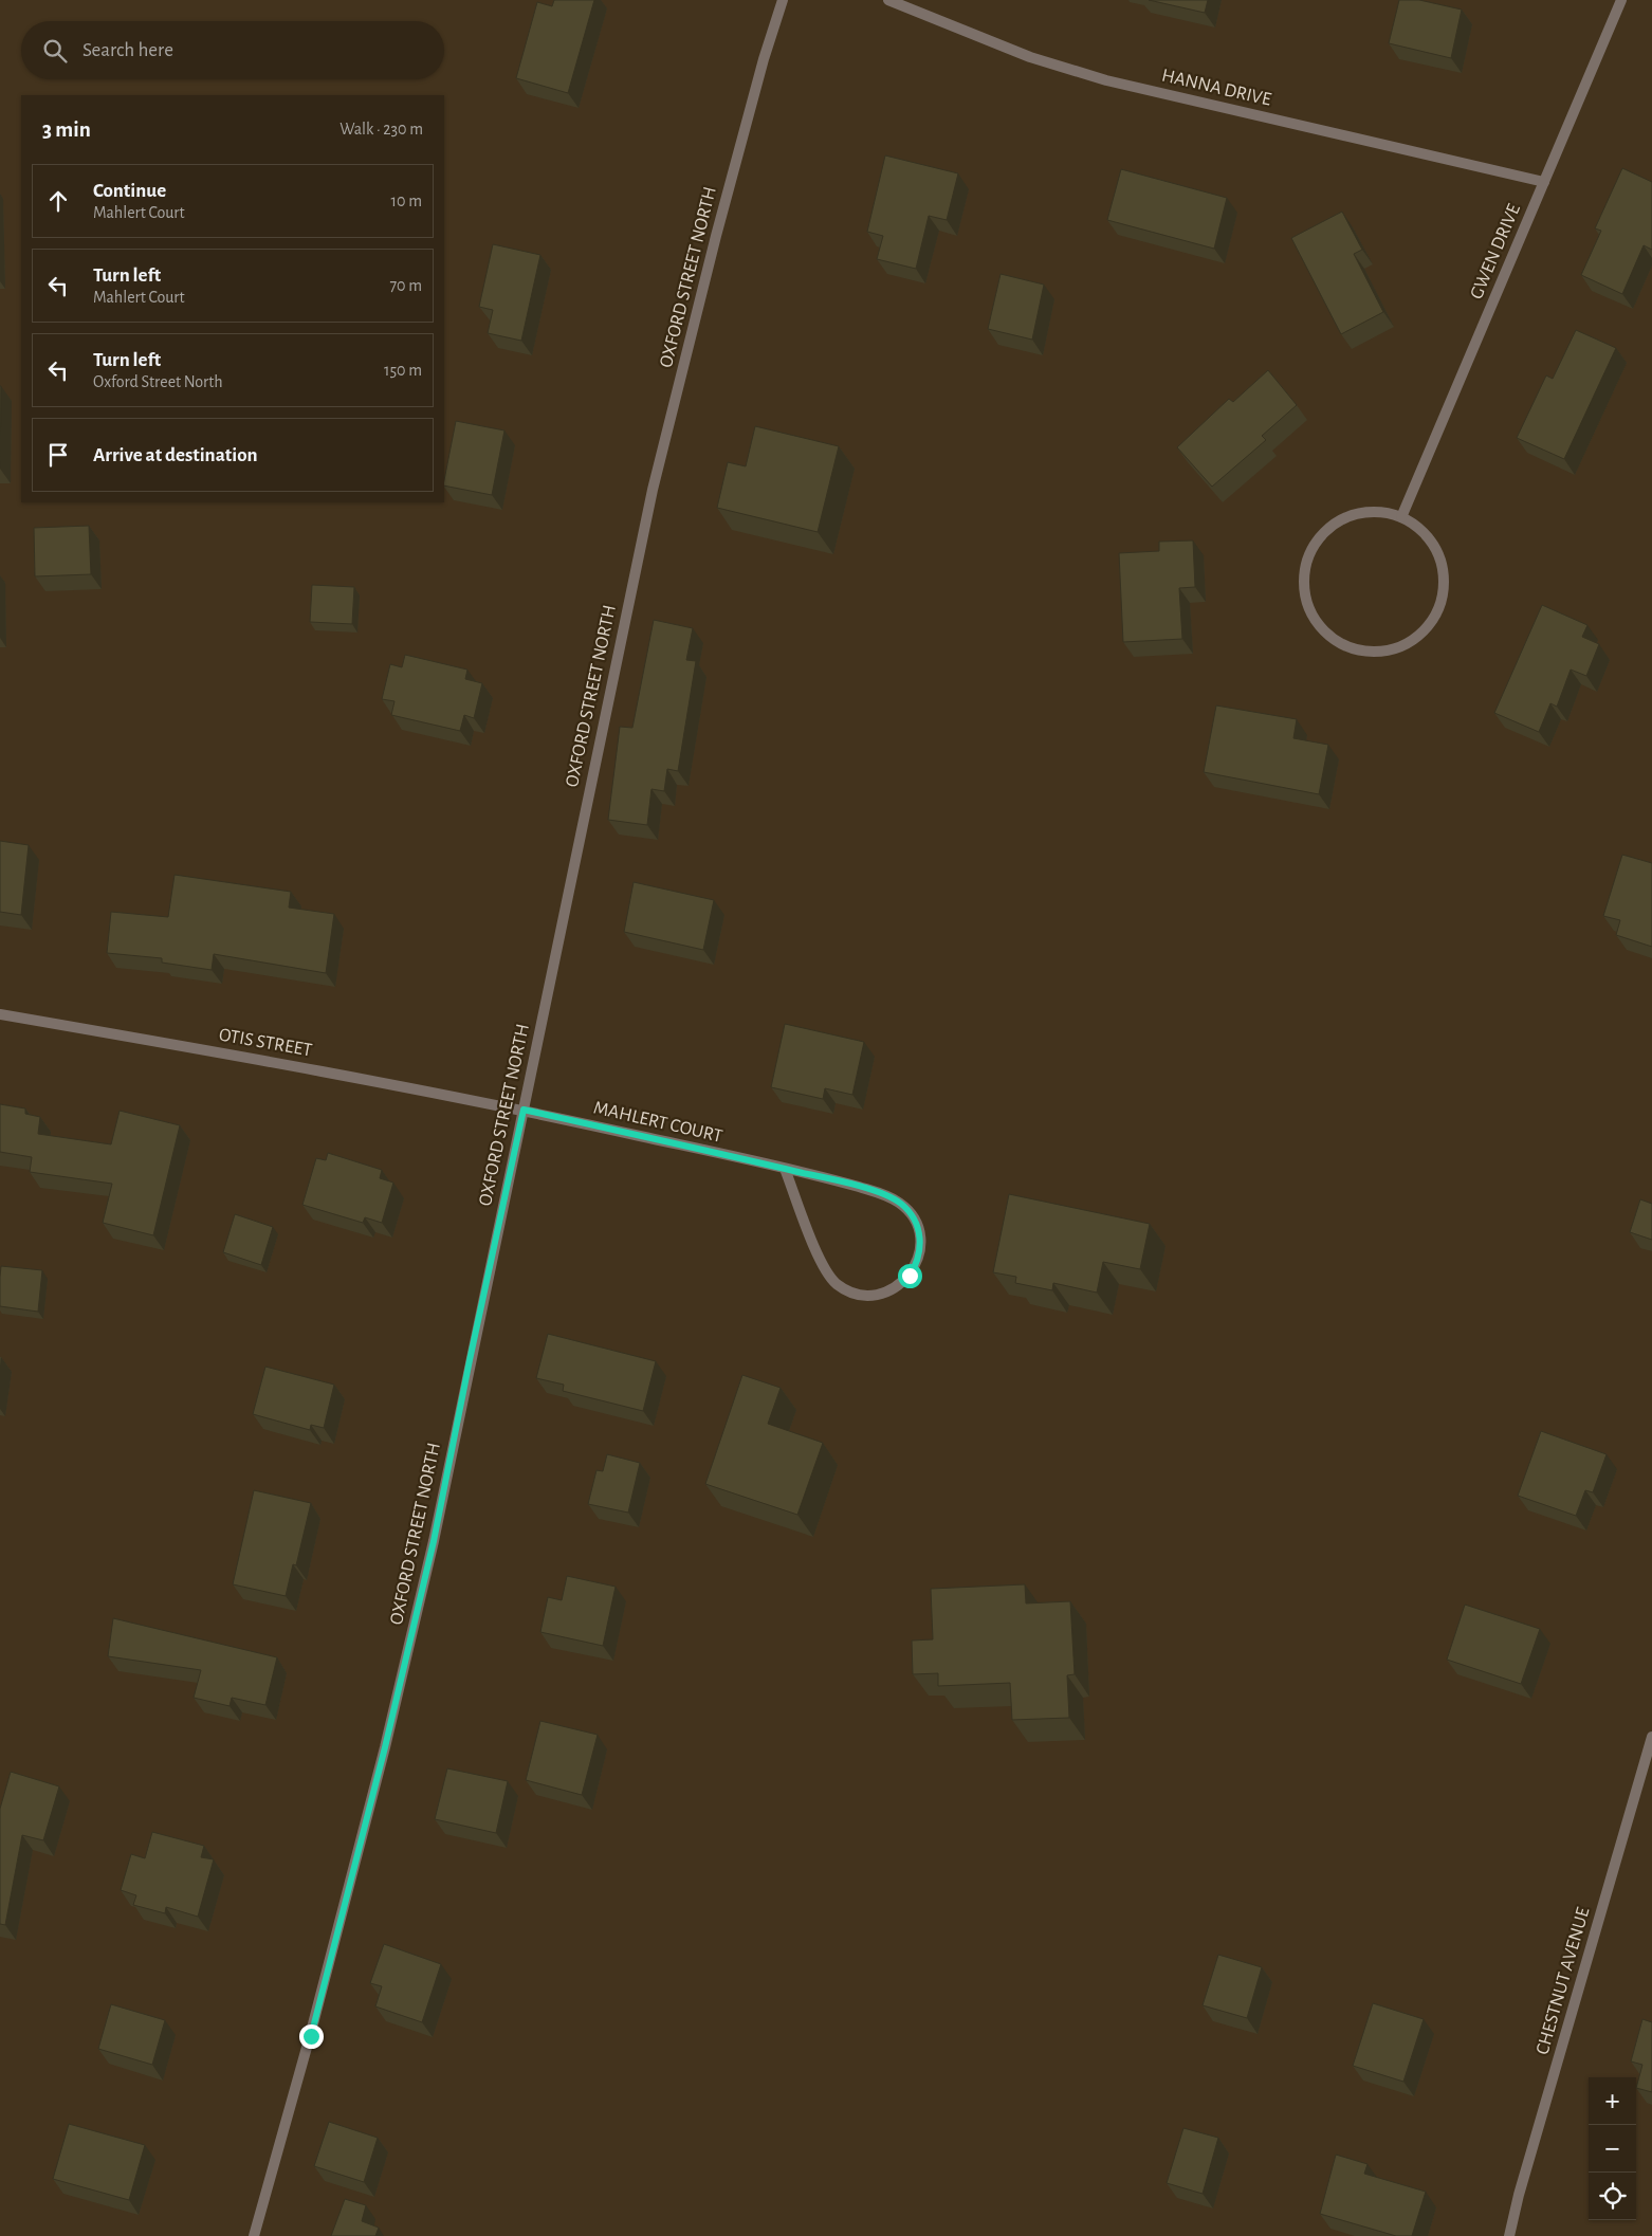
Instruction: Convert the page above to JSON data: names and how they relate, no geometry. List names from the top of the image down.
{
  "streets": {
    "street": [
      "HANNA DRIVE",
      "GWEN DRIVE",
      "OXFORD STREET NORTH",
      "OTIS STREET",
      "MAHLERT COURT",
      "CHESTNUT AVENUE"
    ]
  },
  "crossings": [
    ["HANNA DRIVE", "GWEN DRIVE"],
    ["OXFORD STREET NORTH", "OTIS STREET"],
    ["OXFORD STREET NORTH", "MAHLERT COURT"],
    ["OTIS STREET", "MAHLERT COURT"]
  ],
  "page": {
    "search": "Search here",
    "heading": ["3 min", "Walk · 230 m"],
    "list": [
      ["Continue", "Mahlert Court", "10 m"],
      ["Turn left", "Mahlert Court", "70 m"],
      ["Turn left", "Oxford Street North", "150 m"],
      "Arrive at destination"
    ],
    "map_buttons": ["+", "−"]
  }
}
